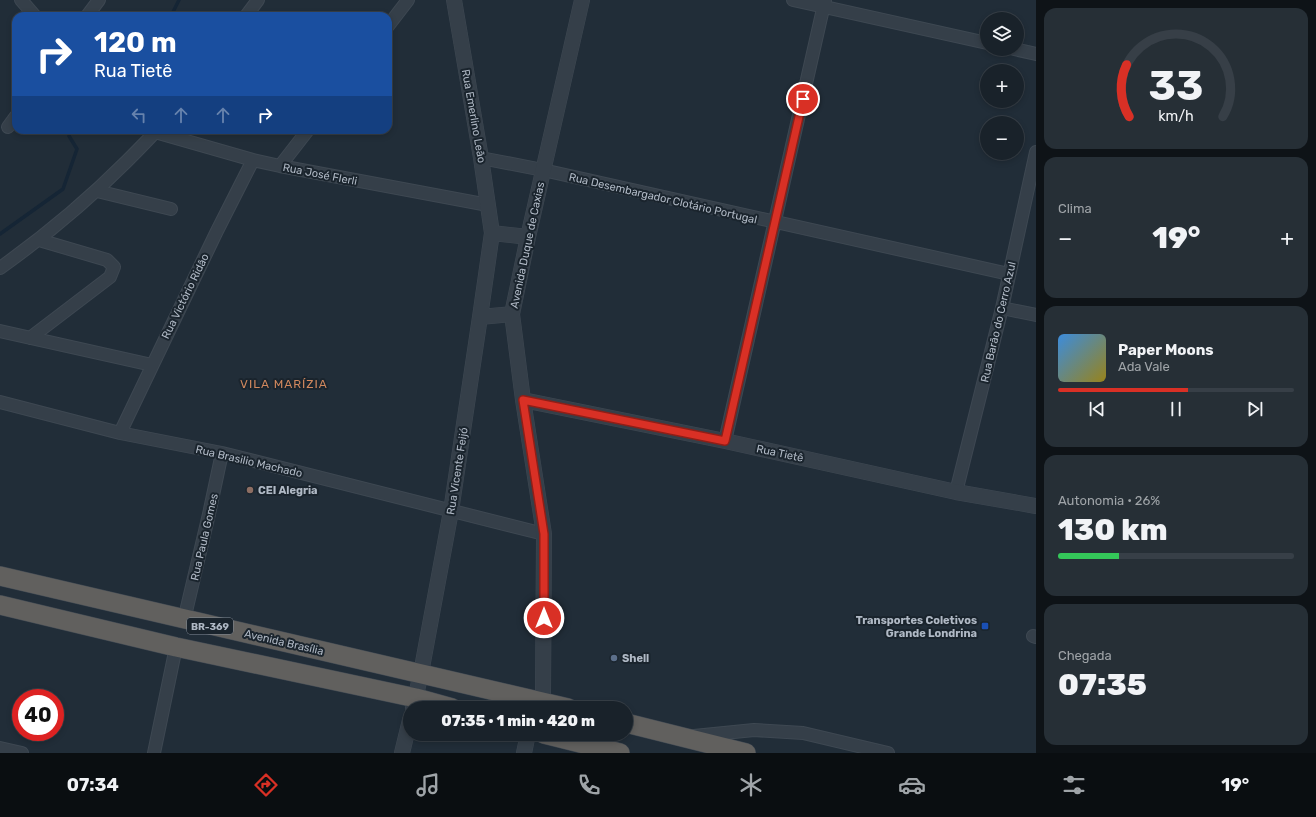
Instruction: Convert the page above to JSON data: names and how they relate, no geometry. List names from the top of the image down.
{
  "streets": {
    "highway": ["BR-369", "Avenida Brasília"],
    "street": [
      "Rua Emerlino Leão",
      "Rua José FIerli",
      "Rua Desembargador Clotário Portugal",
      "Avenida Duque de Caxias",
      "Rua Victório Ridão",
      "Rua Barão do Cerro Azul",
      "Rua Tietê",
      "Rua Brasilio Machado",
      "Rua Vicente Feijó",
      "Rua Paula Gomes"
    ]
  },
  "crossings": [
    ["Rua Emerlino Leão", "Rua José FIerli"],
    ["Rua Emerlino Leão", "Rua Desembargador Clotário Portugal"],
    ["Rua Emerlino Leão", "Rua Vicente Feijó"],
    ["Rua José FIerli", "Rua Victório Ridão"],
    ["Rua Desembargador Clotário Portugal", "Avenida Duque de Caxias"],
    ["Rua Desembargador Clotário Portugal", "Rua Barão do Cerro Azul"],
    ["Avenida Duque de Caxias", "Rua Tietê"],
    ["Avenida Duque de Caxias", "Rua Brasilio Machado"],
    ["Rua Victório Ridão", "Rua Brasilio Machado"],
    ["Rua Barão do Cerro Azul", "Rua Tietê"],
    ["Rua Brasilio Machado", "Rua Vicente Feijó"],
    ["Rua Brasilio Machado", "Rua Paula Gomes"],
    ["Rua Vicente Feijó", "Avenida Brasília"],
    ["Rua Paula Gomes", "Avenida Brasília"]
  ],
  "districts": ["VILA MARÍZIA"],
  "places": {
    "other": ["CEI Alegria", "Shell"],
    "transit": ["Transportes Coletivos Grande Londrina"]
  },
  "page": {
    "map_buttons": ["+", "−"],
    "turn": ["120 m", "Rua Tietê"],
    "tile": [
      "Clima",
      ["Autonomia · 26%", "130 km"],
      ["Chegada", "07:35"]
    ],
    "heat": ["−", "19°", "+"],
    "song": ["Paper Moons", "Ada Vale"],
    "limit": "40",
    "trip": "07:35 · 1 min · 420 m",
    "tabs": ["07:34", "19°"],
    "gauge": ["33", "km/h"]
  }
}
